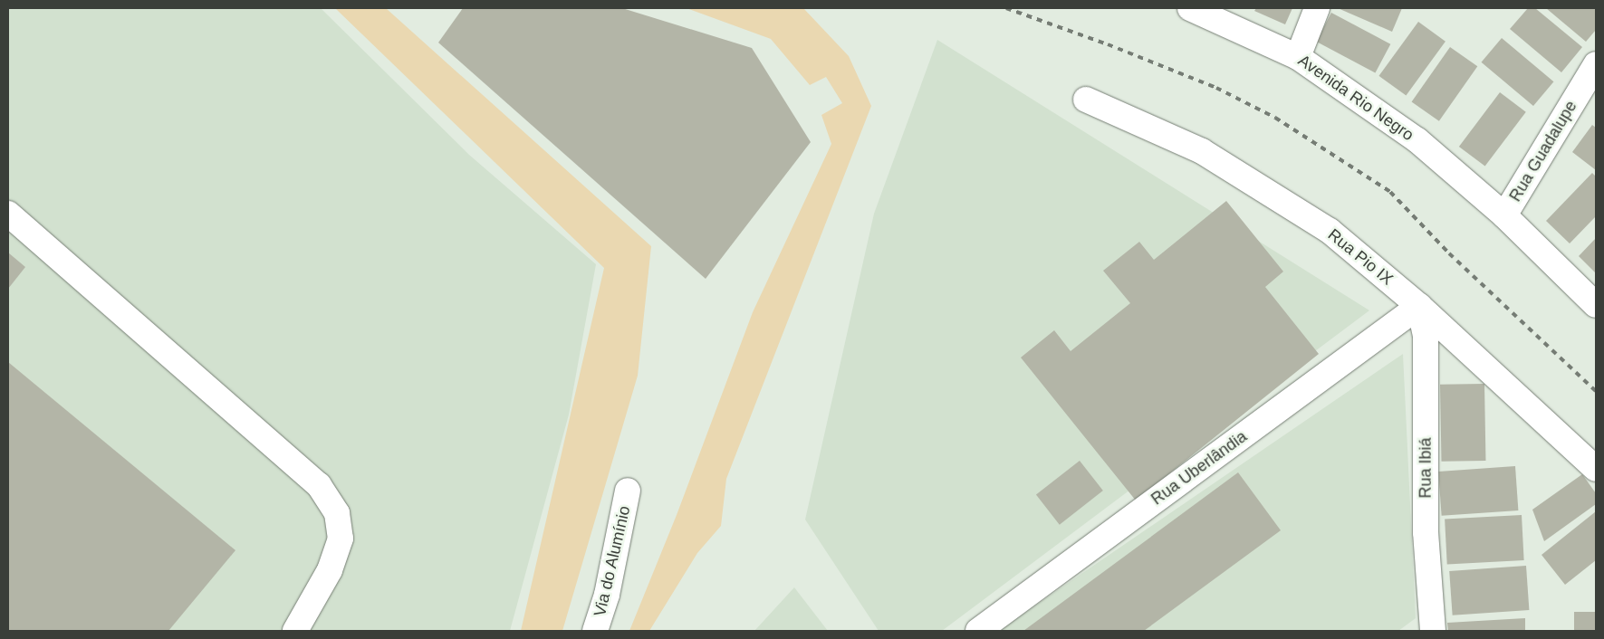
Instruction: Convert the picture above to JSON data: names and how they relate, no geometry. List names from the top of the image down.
{
  "streets": {
    "street": [
      "Avenida Rio Negro",
      "Rua Guadalupe",
      "Rua Pio IX",
      "Rua Uberlândia",
      "Rua Ibiá",
      "Via do Alumínio"
    ]
  },
  "crossings": [
    ["Avenida Rio Negro", "Rua Guadalupe"],
    ["Rua Pio IX", "Rua Uberlândia"],
    ["Rua Pio IX", "Rua Ibiá"],
    ["Rua Uberlândia", "Rua Ibiá"]
  ]
}
